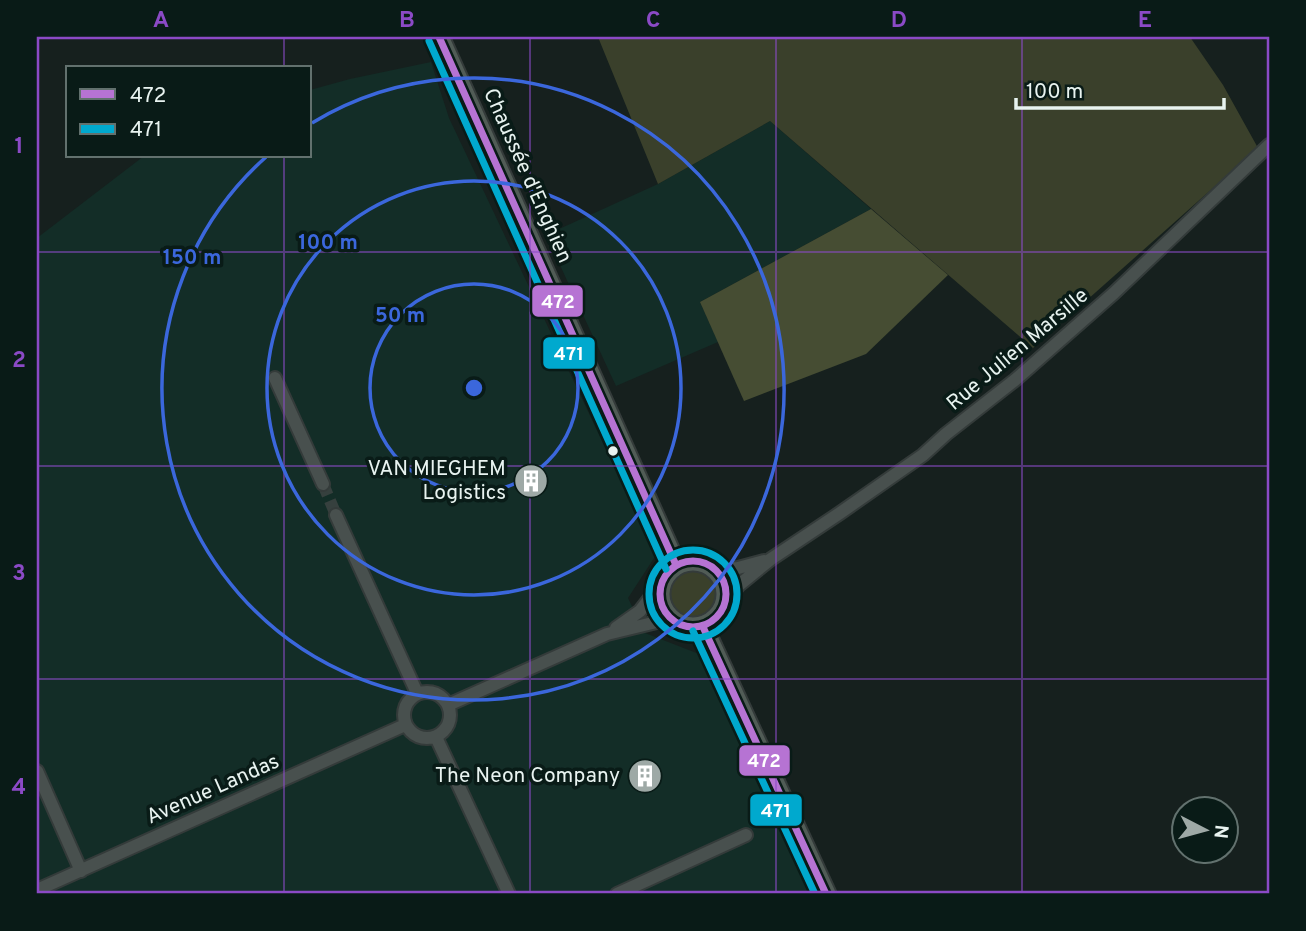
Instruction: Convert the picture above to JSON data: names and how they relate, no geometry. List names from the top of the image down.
{
  "streets": {
    "main road": ["Chaussée d'Enghien"],
    "street": ["Rue Julien Marsille", "Avenue Landas"]
  },
  "crossings": [
    ["Chaussée d'Enghien", "Rue Julien Marsille"]
  ],
  "places": {
    "building": ["VAN MIEGHEM Logistics", "The Neon Company"]
  },
  "lines": ["transit line 472", "transit line 471"],
  "legend": ["472", "471"],
  "scale_bar": "100 m",
  "north": "right",
  "grid": {
    "columns": [
      "A",
      "B",
      "C",
      "D",
      "E"
    ],
    "rows": [
      "1",
      "2",
      "3",
      "4"
    ]
  },
  "rings": ["100 m", "150 m", "50 m"]
}
